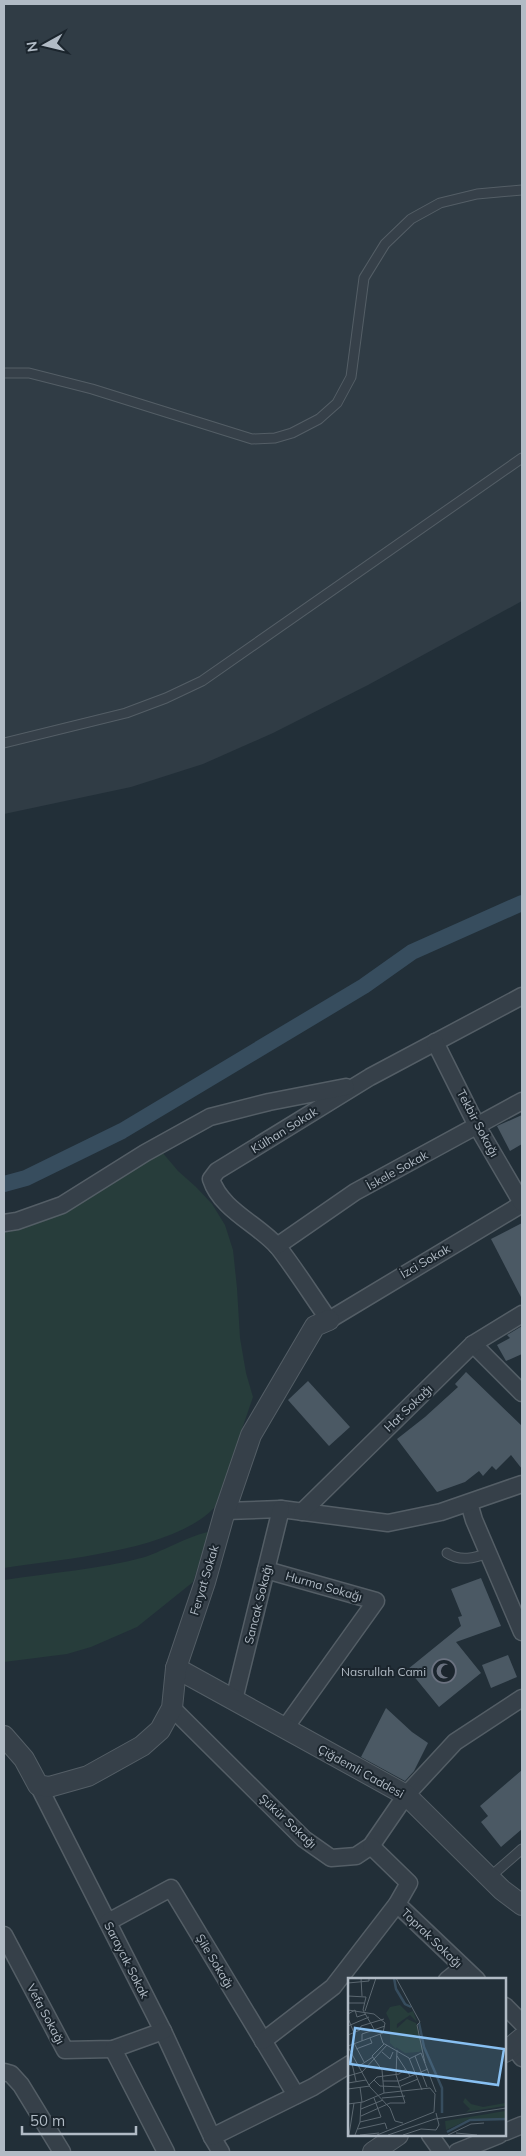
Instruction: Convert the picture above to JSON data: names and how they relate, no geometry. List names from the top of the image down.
{
  "streets": {
    "street": [
      "Tekbir Sokağı",
      "Külhan Sokak",
      "İskele Sokak",
      "İzci Sokak",
      "Hat Sokağı",
      "Feryat Sokak",
      "Hurma Sokağı",
      "Sancak Sokağı",
      "Çiğdemli Caddesi",
      "Şükür Sokağı",
      "Toprak Sokağı",
      "Saraycık Sokak",
      "Şile Sokağı",
      "Vefa Sokağı"
    ]
  },
  "crossings": [
    ["Tekbir Sokağı", "Külhan Sokak"],
    ["Tekbir Sokağı", "İskele Sokak"],
    ["Tekbir Sokağı", "İzci Sokak"],
    ["Külhan Sokak", "İskele Sokak"],
    ["Külhan Sokak", "İzci Sokak"],
    ["Külhan Sokak", "Feryat Sokak"],
    ["İzci Sokak", "Feryat Sokak"],
    ["Feryat Sokak", "Çiğdemli Caddesi"],
    ["Feryat Sokak", "Şükür Sokağı"],
    ["Feryat Sokak", "Saraycık Sokak"],
    ["Hurma Sokağı", "Sancak Sokağı"],
    ["Hurma Sokağı", "Çiğdemli Caddesi"],
    ["Sancak Sokağı", "Çiğdemli Caddesi"],
    ["Çiğdemli Caddesi", "Şükür Sokağı"],
    ["Toprak Sokağı", "Şile Sokağı"],
    ["Saraycık Sokak", "Şile Sokağı"],
    ["Saraycık Sokak", "Vefa Sokağı"]
  ],
  "places": {
    "mosque": ["Nasrullah Cami"]
  },
  "scale_bar": "50 m",
  "north": "left"
}
